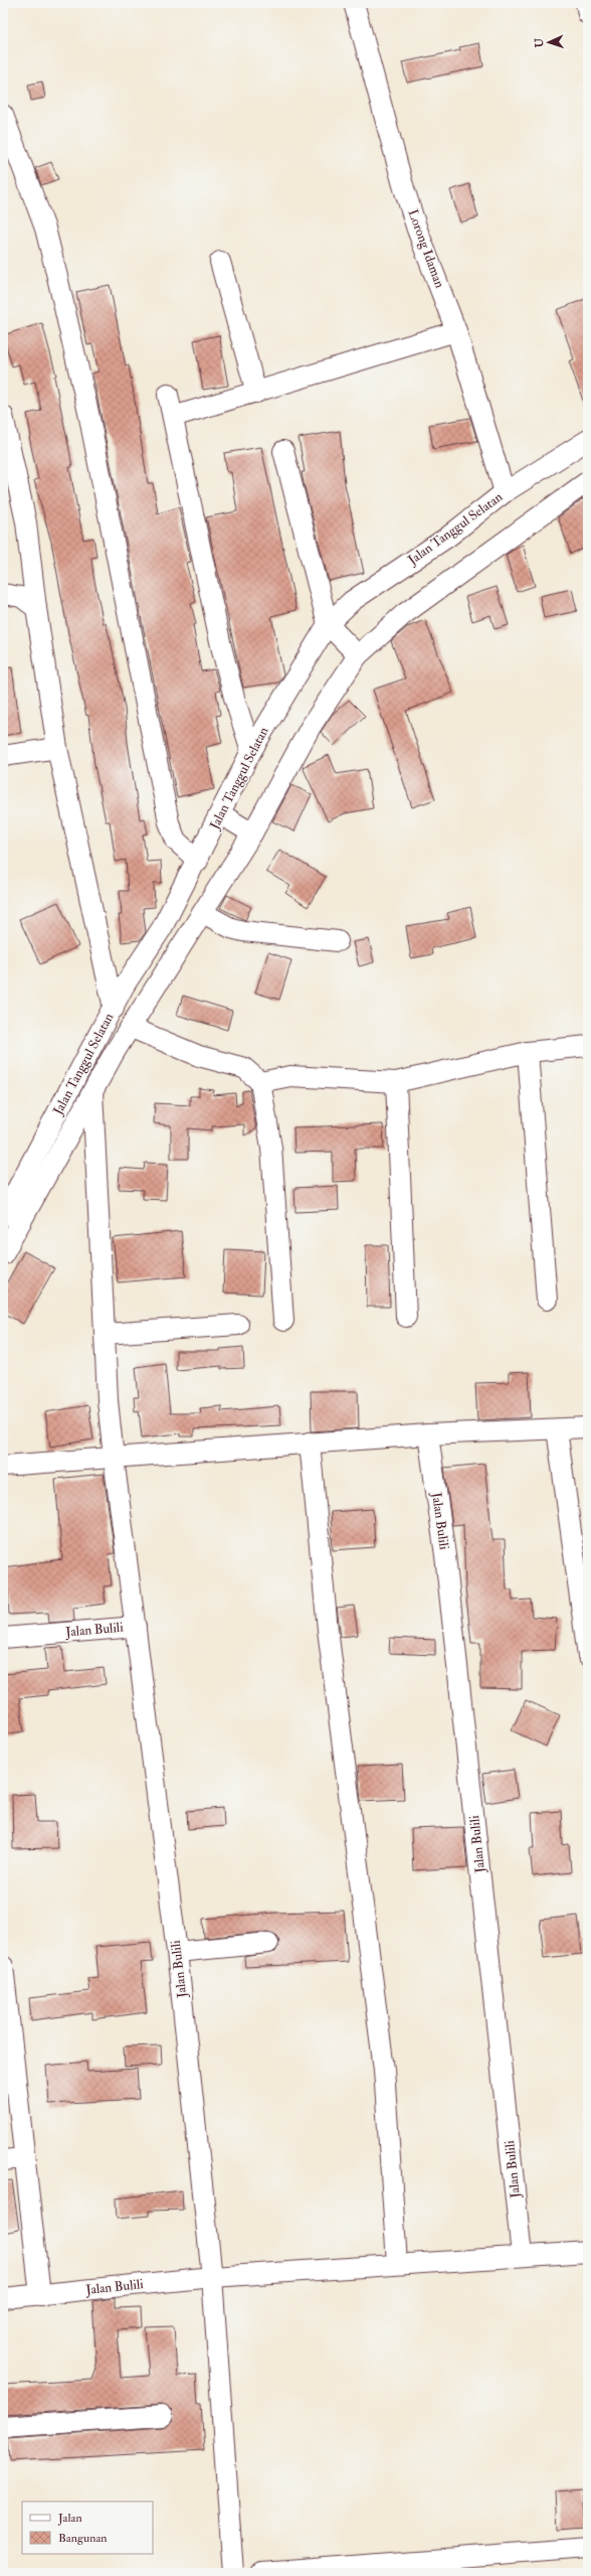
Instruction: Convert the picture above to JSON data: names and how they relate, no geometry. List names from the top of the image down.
{
  "streets": {
    "street": ["Lorong Idaman", "Jalan Tanggul Selatan", "Jalan Bulili"]
  },
  "crossings": [
    ["Lorong Idaman", "Jalan Tanggul Selatan"]
  ],
  "legend": ["Jalan", "Bangunan"],
  "north": "left"
}
